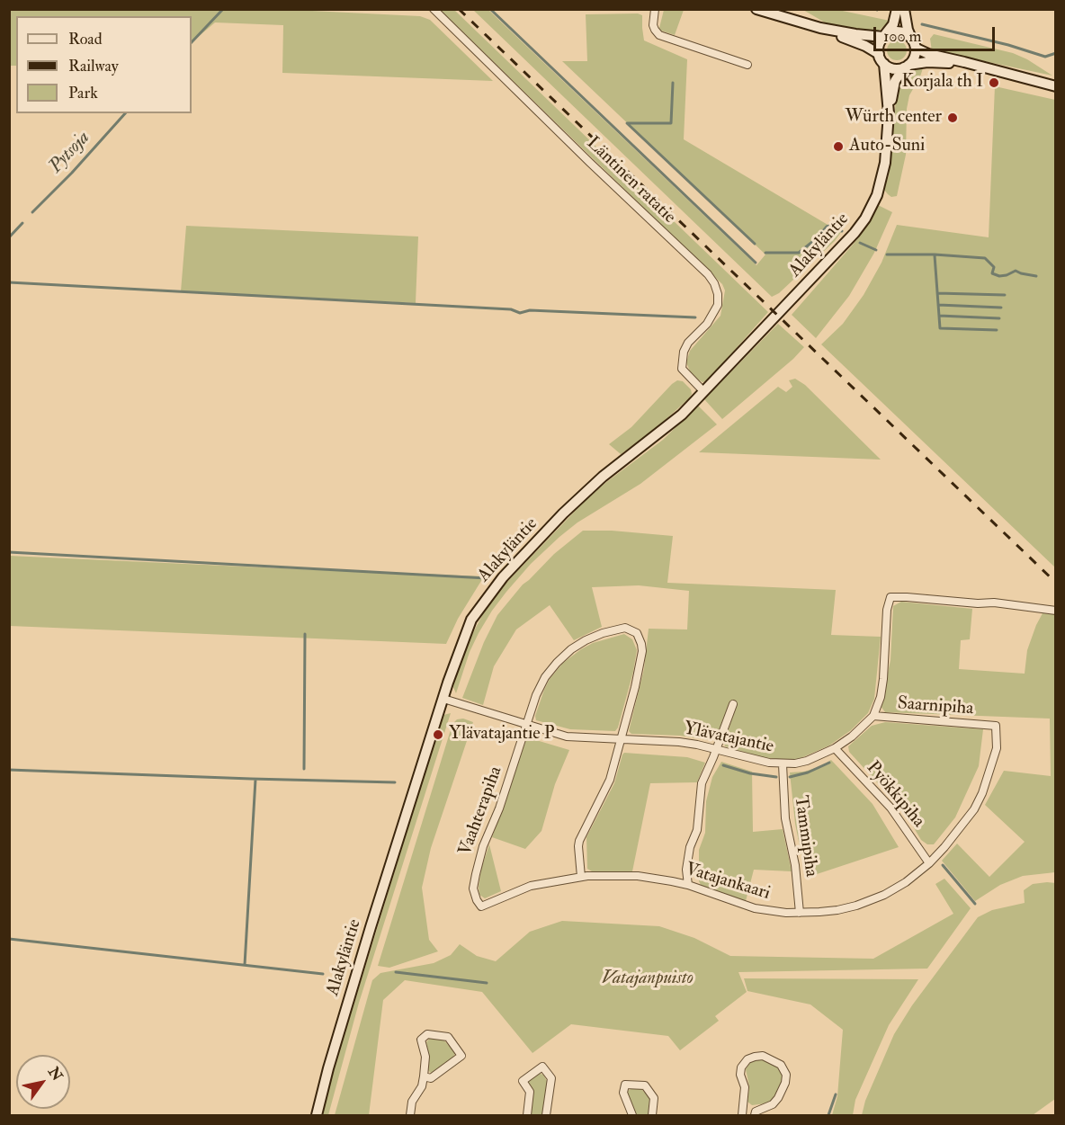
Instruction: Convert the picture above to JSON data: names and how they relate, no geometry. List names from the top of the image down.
{
  "streets": {
    "street": [
      "Läntinen ratatie",
      "Alakyläntie",
      "Saarnipiha",
      "Ylävatajantie",
      "Pyökkipiha",
      "Vaahterapiha",
      "Tammipiha",
      "Vatajankaari"
    ]
  },
  "crossings": [
    ["Läntinen ratatie", "Alakyläntie"],
    ["Alakyläntie", "Ylävatajantie"],
    ["Saarnipiha", "Ylävatajantie"],
    ["Saarnipiha", "Vatajankaari"],
    ["Ylävatajantie", "Pyökkipiha"],
    ["Ylävatajantie", "Vaahterapiha"],
    ["Ylävatajantie", "Tammipiha"],
    ["Pyökkipiha", "Vatajankaari"],
    ["Vaahterapiha", "Vatajankaari"],
    ["Tammipiha", "Vatajankaari"]
  ],
  "water": ["Pytsoja"],
  "parks": ["Vatajanpuisto"],
  "places": [
    "Korjala th I",
    "Würth center",
    "Auto-Suni",
    "Ylävatajantie P"
  ],
  "legend": ["Road", "Railway", "Park"],
  "scale_bar": "100 m",
  "north": "top right"
}
